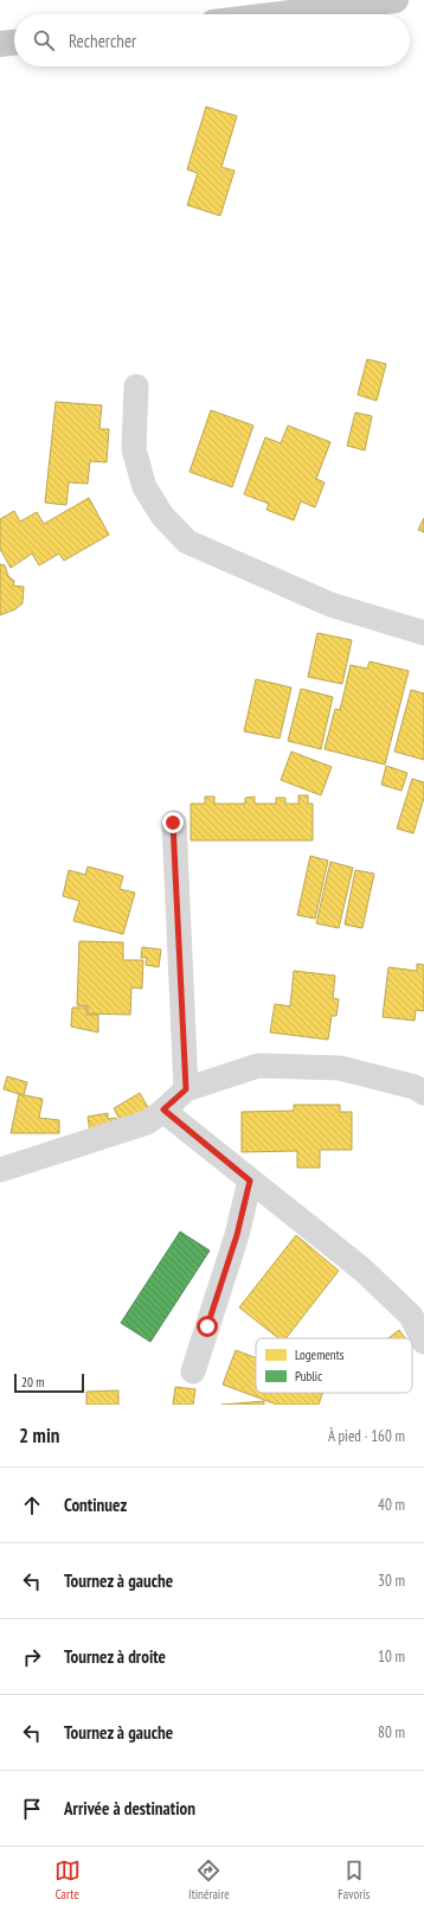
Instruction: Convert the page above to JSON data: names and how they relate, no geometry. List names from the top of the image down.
{
  "legend": ["Logements", "Public"],
  "scale_bar": "20 m",
  "page": {
    "search": "Rechercher",
    "scale": "20 m",
    "heading": ["2 min", "À pied · 160 m"],
    "list": [
      ["Continuez", "40 m"],
      ["Tournez à gauche", "30 m"],
      ["Tournez à droite", "10 m"],
      ["Tournez à gauche", "80 m"],
      "Arrivée à destination"
    ],
    "nav": ["Carte", "Itinéraire", "Favoris"]
  }
}
